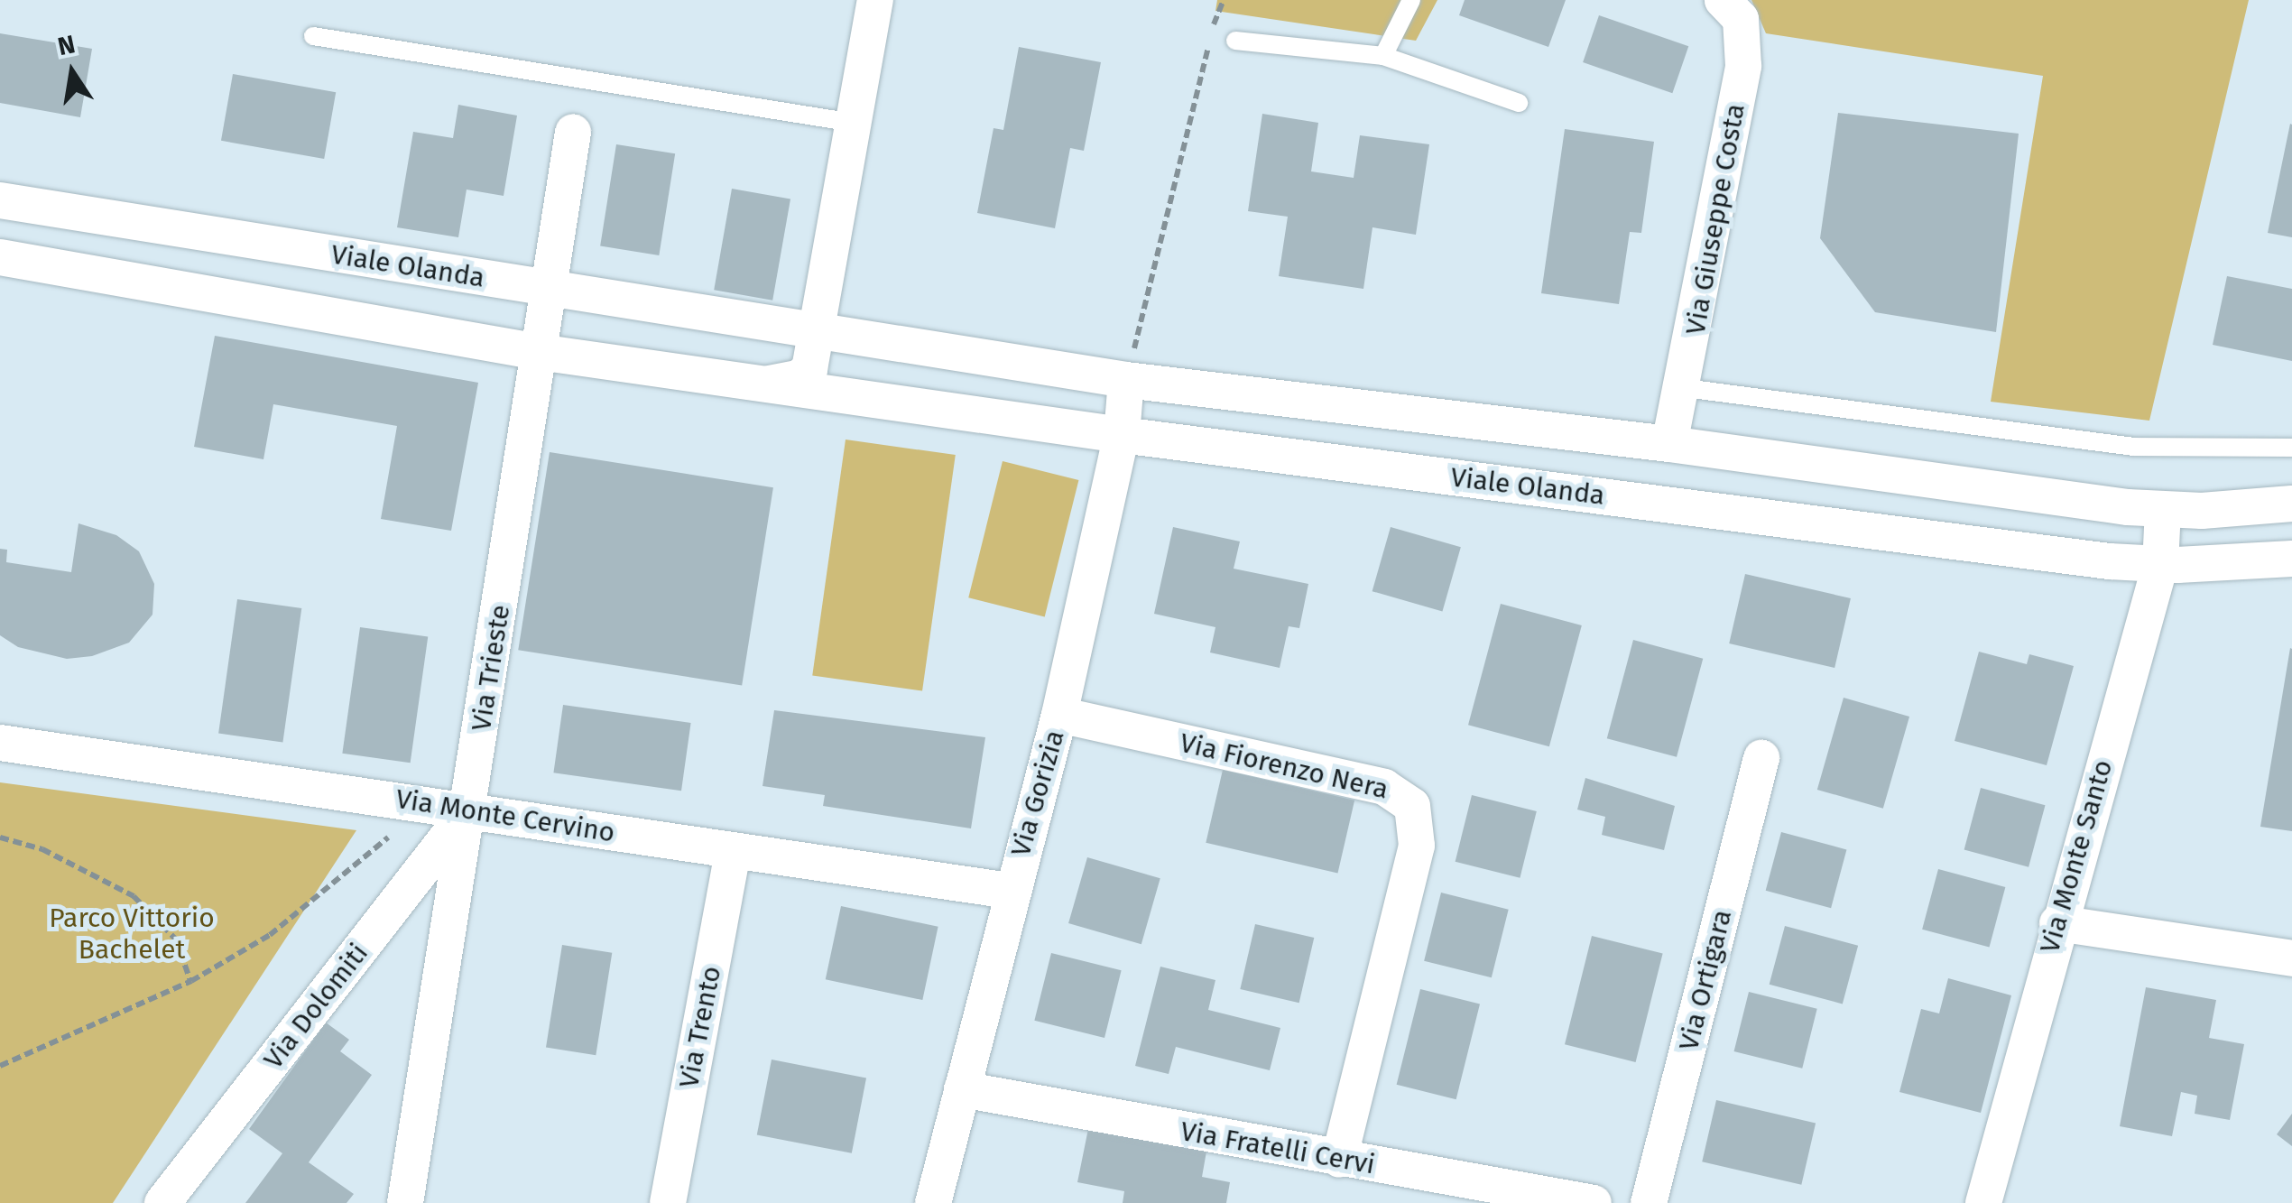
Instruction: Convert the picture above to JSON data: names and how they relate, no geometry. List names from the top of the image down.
{
  "streets": {
    "street": [
      "Via Giuseppe Costa",
      "Viale Olanda",
      "Via Trieste",
      "Via Fiorenzo Nera",
      "Via Gorizia",
      "Via Monte Cervino",
      "Via Monte Santo",
      "Via Ortigara",
      "Via Dolomiti",
      "Via Trento",
      "Via Fratelli Cervi"
    ]
  },
  "crossings": [
    ["Via Giuseppe Costa", "Viale Olanda"],
    ["Viale Olanda", "Via Trieste"],
    ["Viale Olanda", "Via Gorizia"],
    ["Viale Olanda", "Via Monte Santo"],
    ["Via Trieste", "Via Monte Cervino"],
    ["Via Trieste", "Via Dolomiti"],
    ["Via Fiorenzo Nera", "Via Gorizia"],
    ["Via Fiorenzo Nera", "Via Fratelli Cervi"],
    ["Via Gorizia", "Via Monte Cervino"],
    ["Via Gorizia", "Via Fratelli Cervi"],
    ["Via Monte Cervino", "Via Dolomiti"],
    ["Via Monte Cervino", "Via Trento"]
  ],
  "parks": ["Parco Vittorio Bachelet"],
  "north": "top"
}
